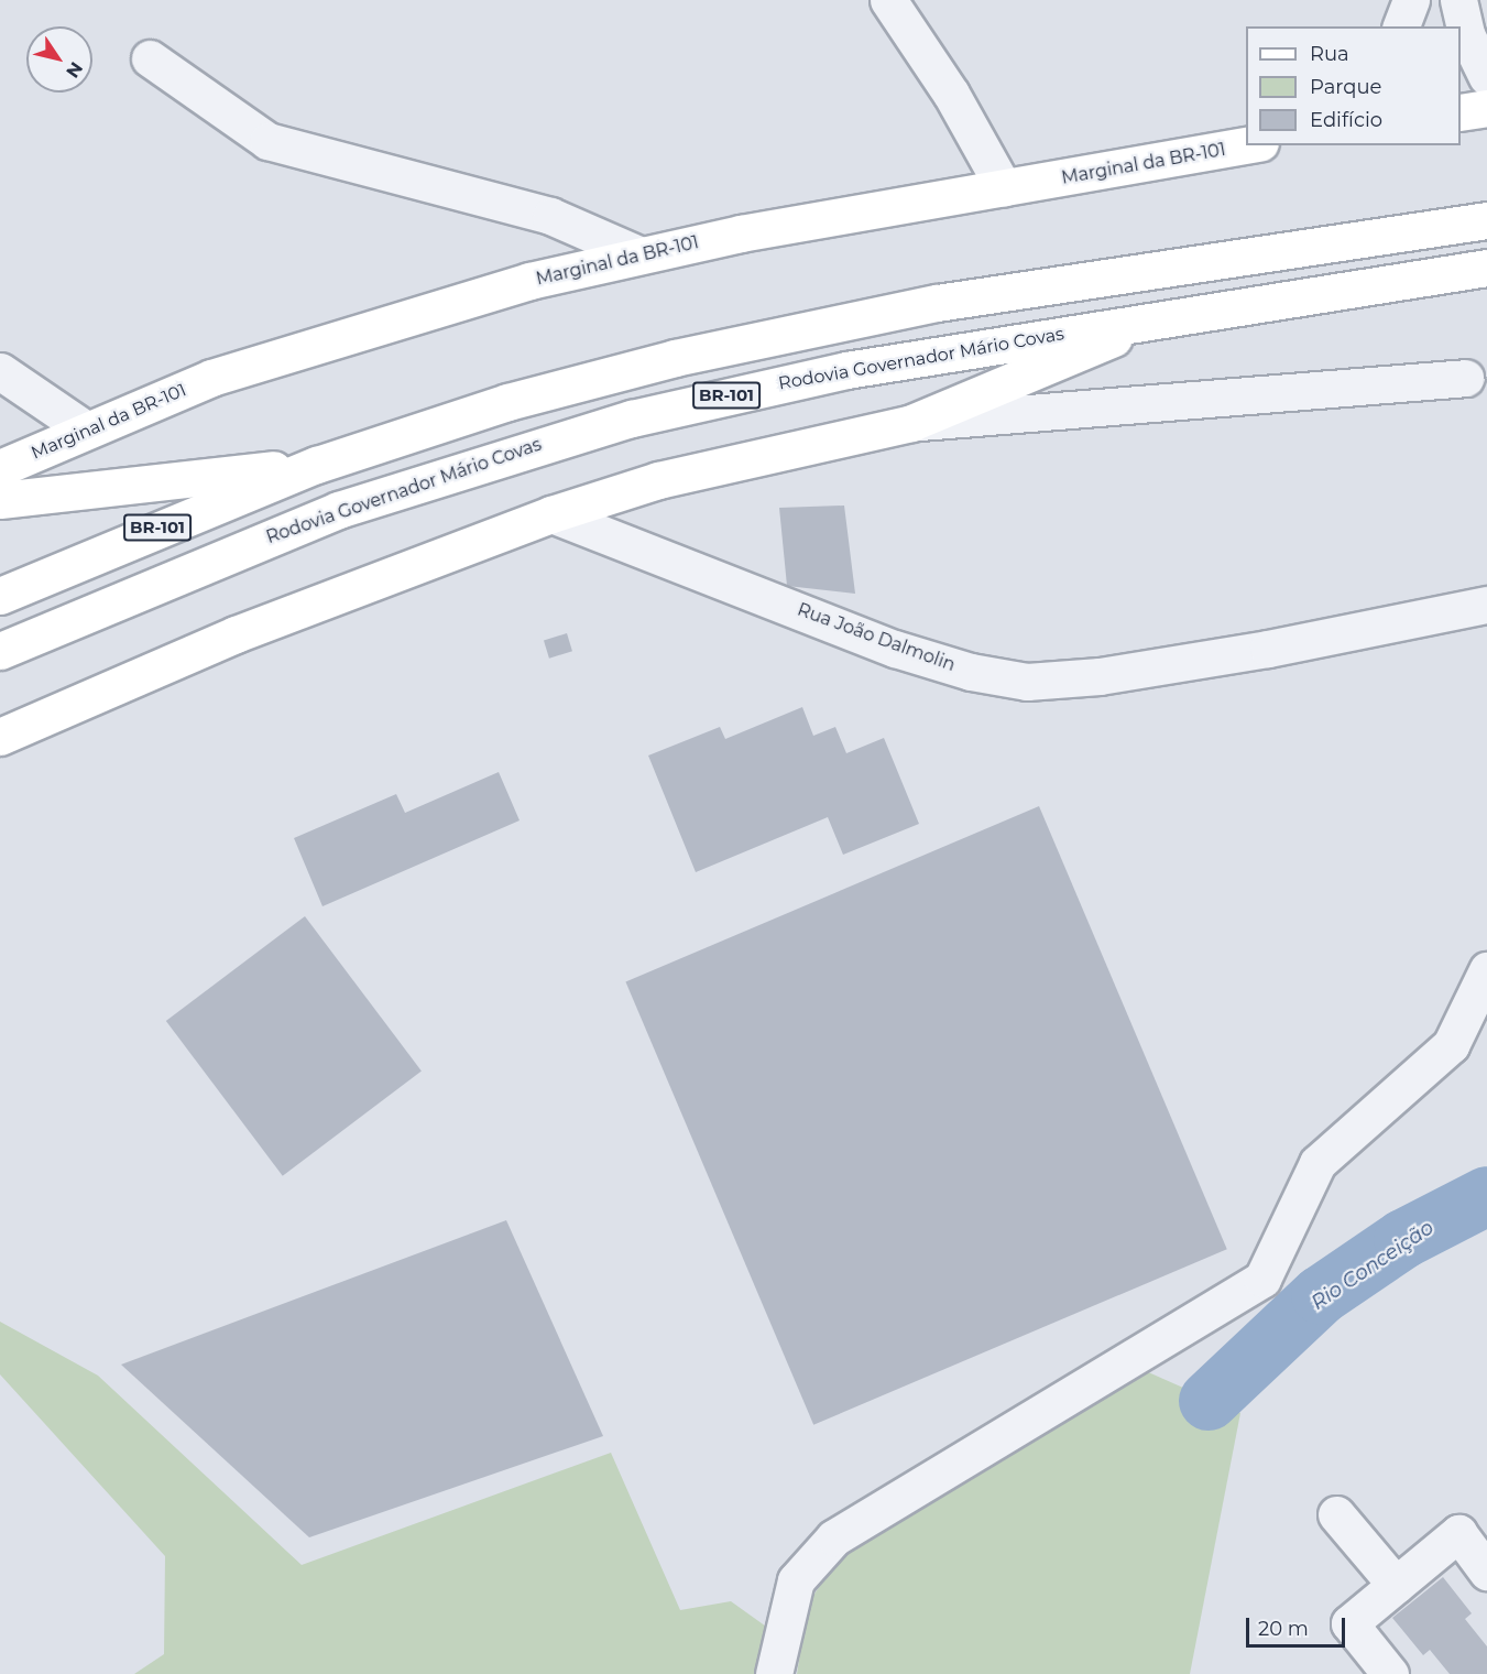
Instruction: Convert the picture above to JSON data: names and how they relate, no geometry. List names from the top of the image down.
{
  "streets": {
    "main road": ["Marginal da BR-101", "Rodovia Governador Mário Covas", "BR-101"],
    "street": ["Rua João Dalmolin"]
  },
  "water": ["Rio Conceição"],
  "legend": ["Rua", "Parque", "Edifício"],
  "scale_bar": "20 m",
  "north": "bottom right"
}
